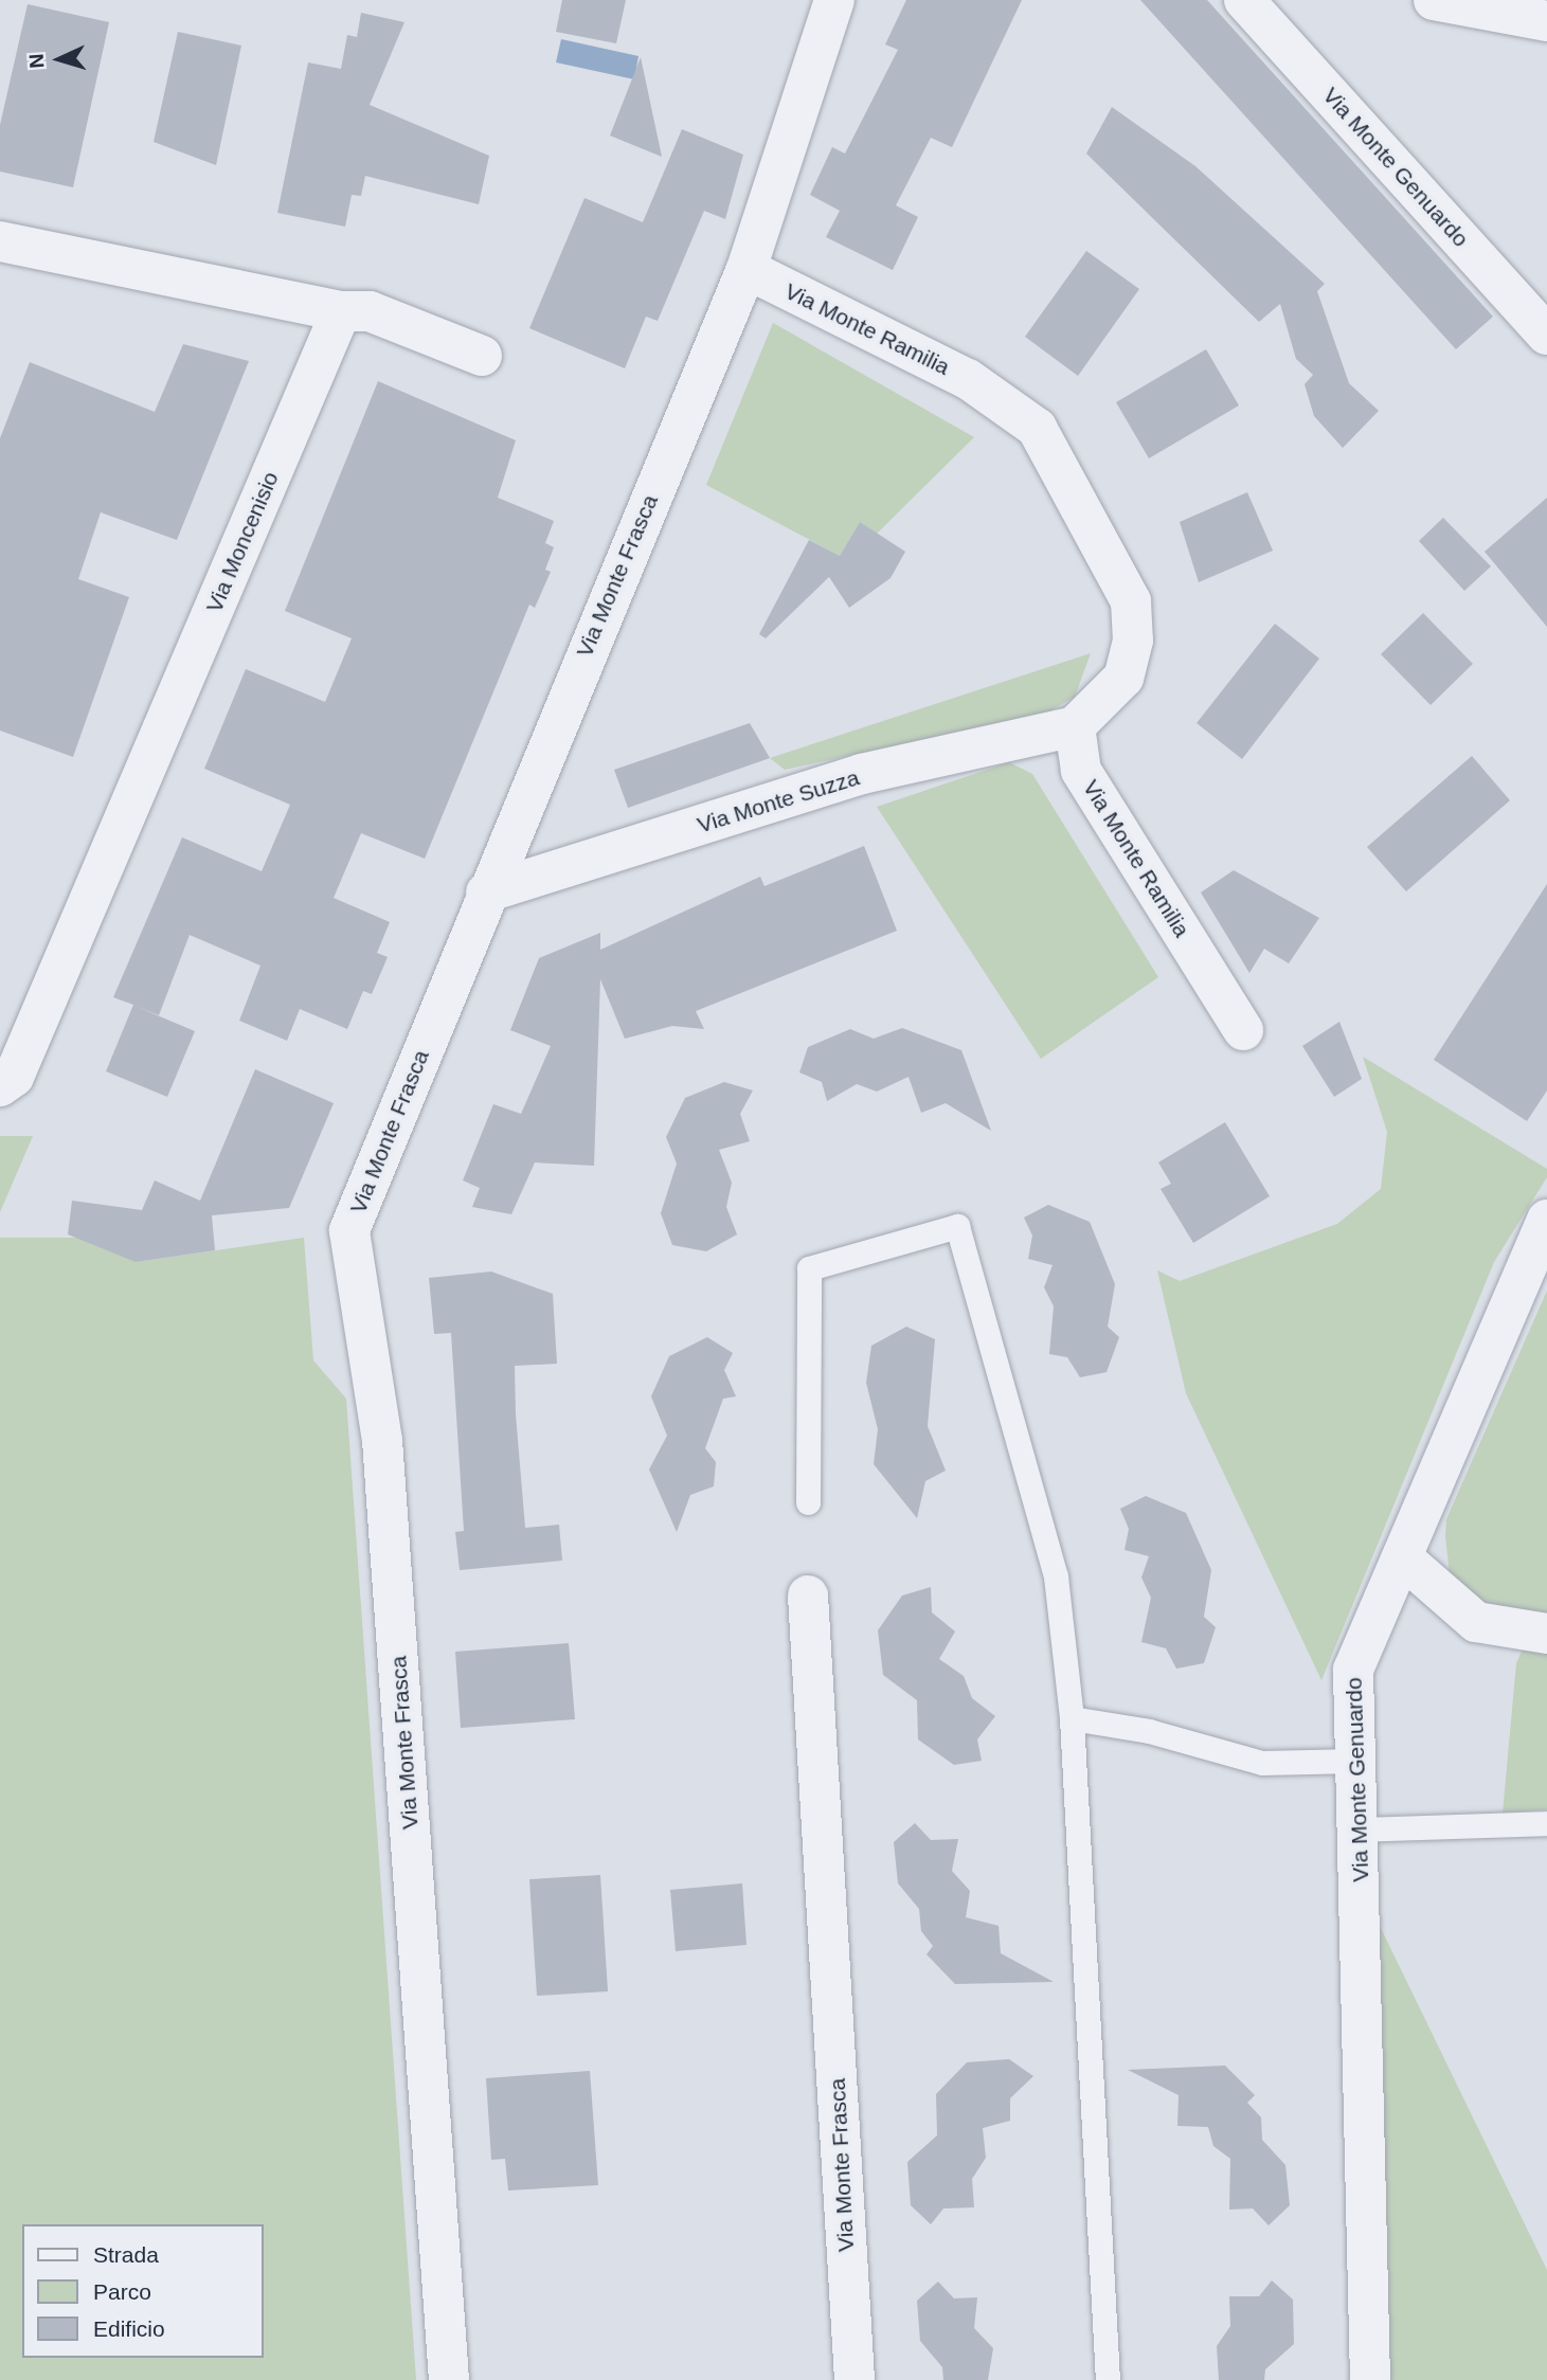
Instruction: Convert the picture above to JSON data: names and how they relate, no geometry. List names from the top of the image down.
{
  "streets": {
    "street": [
      "Via Monte Genuardo",
      "Via Monte Ramilia",
      "Via Moncenisio",
      "Via Monte Frasca",
      "Via Monte Suzza"
    ]
  },
  "crossings": [
    ["Via Monte Ramilia", "Via Monte Frasca"],
    ["Via Monte Ramilia", "Via Monte Suzza"],
    ["Via Monte Frasca", "Via Monte Suzza"]
  ],
  "legend": ["Strada", "Parco", "Edificio"],
  "north": "left"
}
